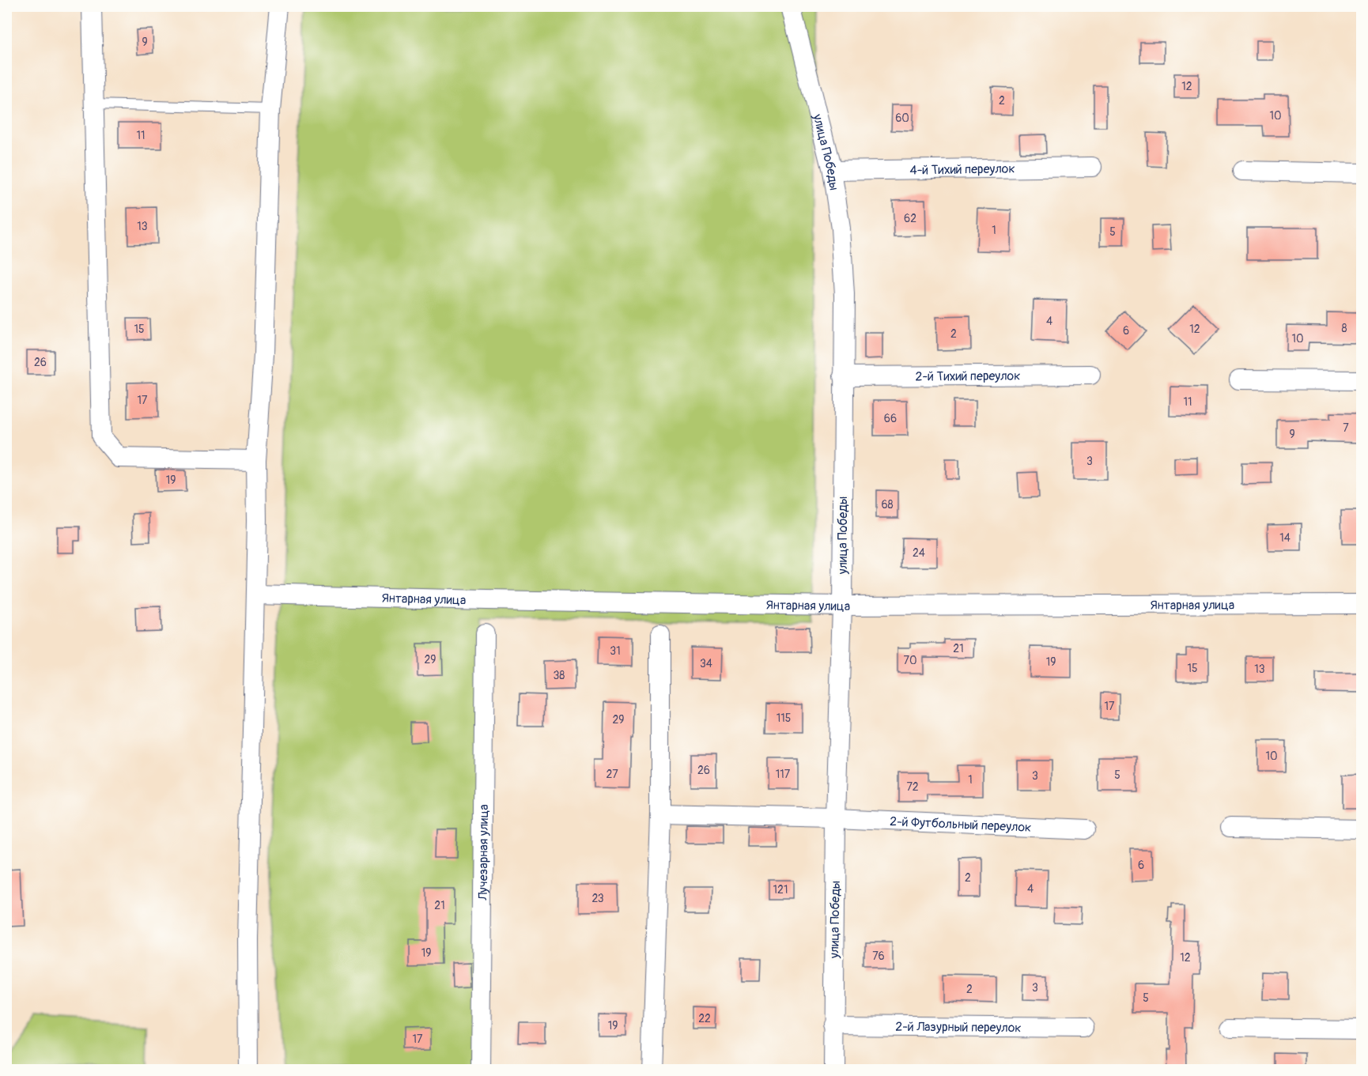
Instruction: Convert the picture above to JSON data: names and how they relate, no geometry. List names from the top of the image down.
{
  "streets": {
    "street": [
      "улица Победы",
      "4-й Тихий переулок",
      "2-й Тихий переулок",
      "Янтарная улица",
      "2-й Футбольный переулок",
      "Лучезарная улица",
      "2-й Лазурный переулок"
    ]
  },
  "crossings": [
    ["улица Победы", "4-й Тихий переулок"],
    ["улица Победы", "2-й Тихий переулок"],
    ["улица Победы", "Янтарная улица"],
    ["улица Победы", "2-й Футбольный переулок"],
    ["улица Победы", "2-й Лазурный переулок"]
  ],
  "house_numbers": [
    "9",
    "12",
    "2",
    "10",
    "60",
    "11",
    "62",
    "13",
    "1",
    "5",
    "4",
    "8",
    "15",
    "12",
    "6",
    "2",
    "10",
    "26",
    "17",
    "11",
    "66",
    "7",
    "9",
    "3",
    "19",
    "68",
    "14",
    "24",
    "21",
    "31",
    "29",
    "70",
    "19",
    "34",
    "15",
    "13",
    "38",
    "17",
    "115",
    "29",
    "10",
    "26",
    "27",
    "117",
    "5",
    "3",
    "1",
    "72",
    "6",
    "2",
    "4",
    "121",
    "23",
    "21",
    "19",
    "76",
    "12",
    "3",
    "2",
    "5",
    "22",
    "19",
    "17"
  ]
}
